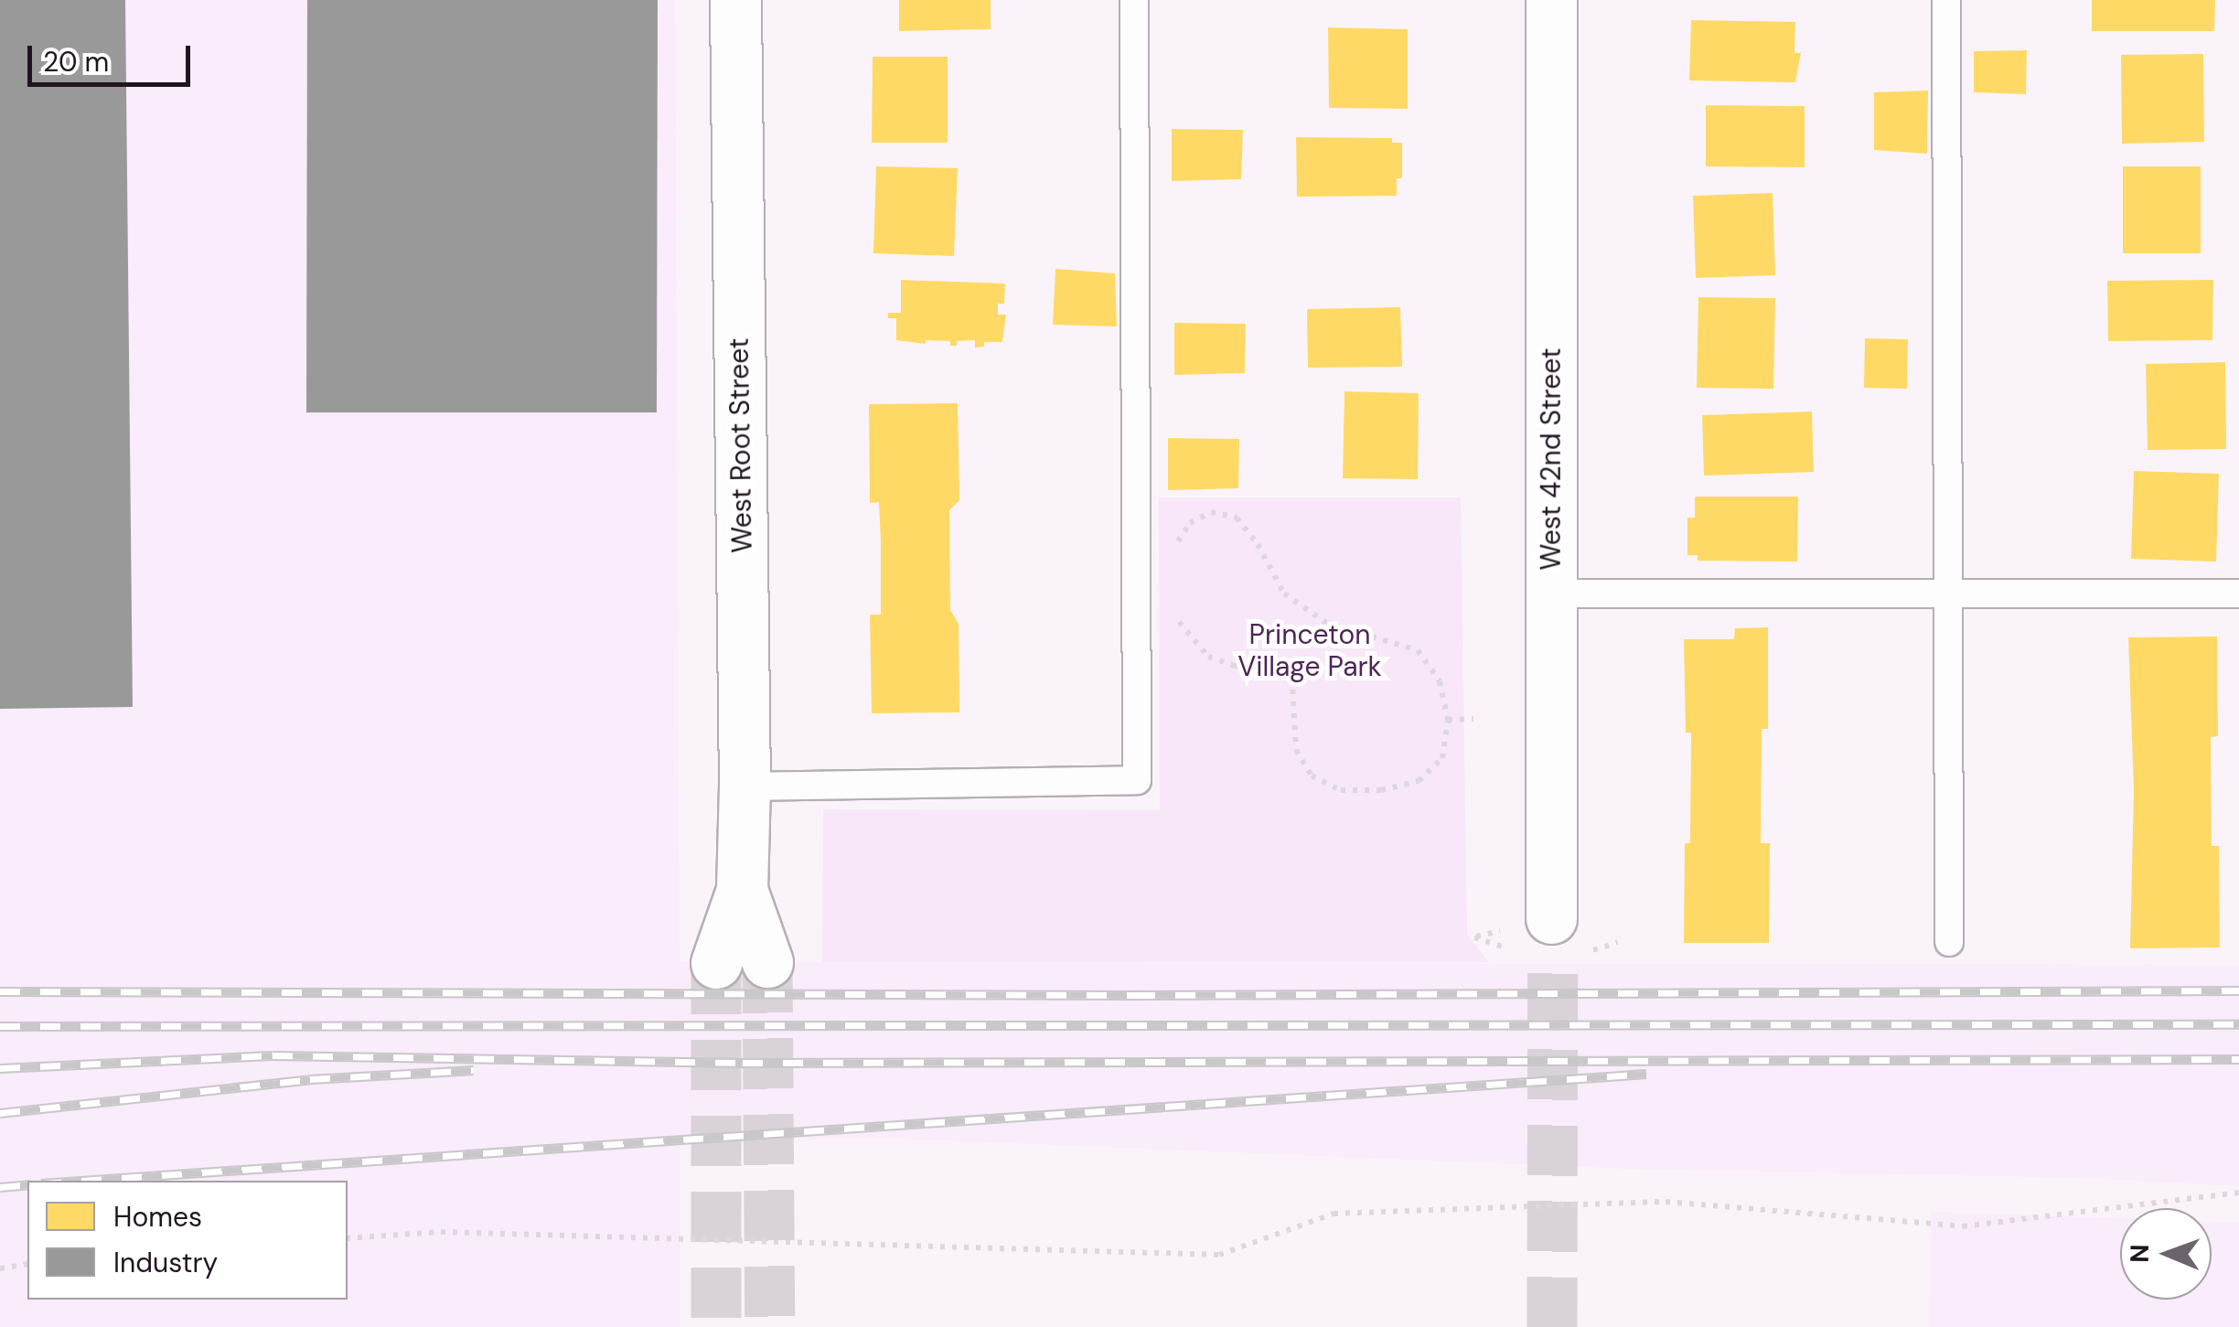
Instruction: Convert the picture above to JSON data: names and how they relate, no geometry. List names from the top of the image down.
{
  "streets": {
    "street": ["West Root Street", "West 42nd Street"]
  },
  "parks": ["Princeton Village Park"],
  "legend": ["Homes", "Industry"],
  "scale_bar": "20 m",
  "north": "left"
}
